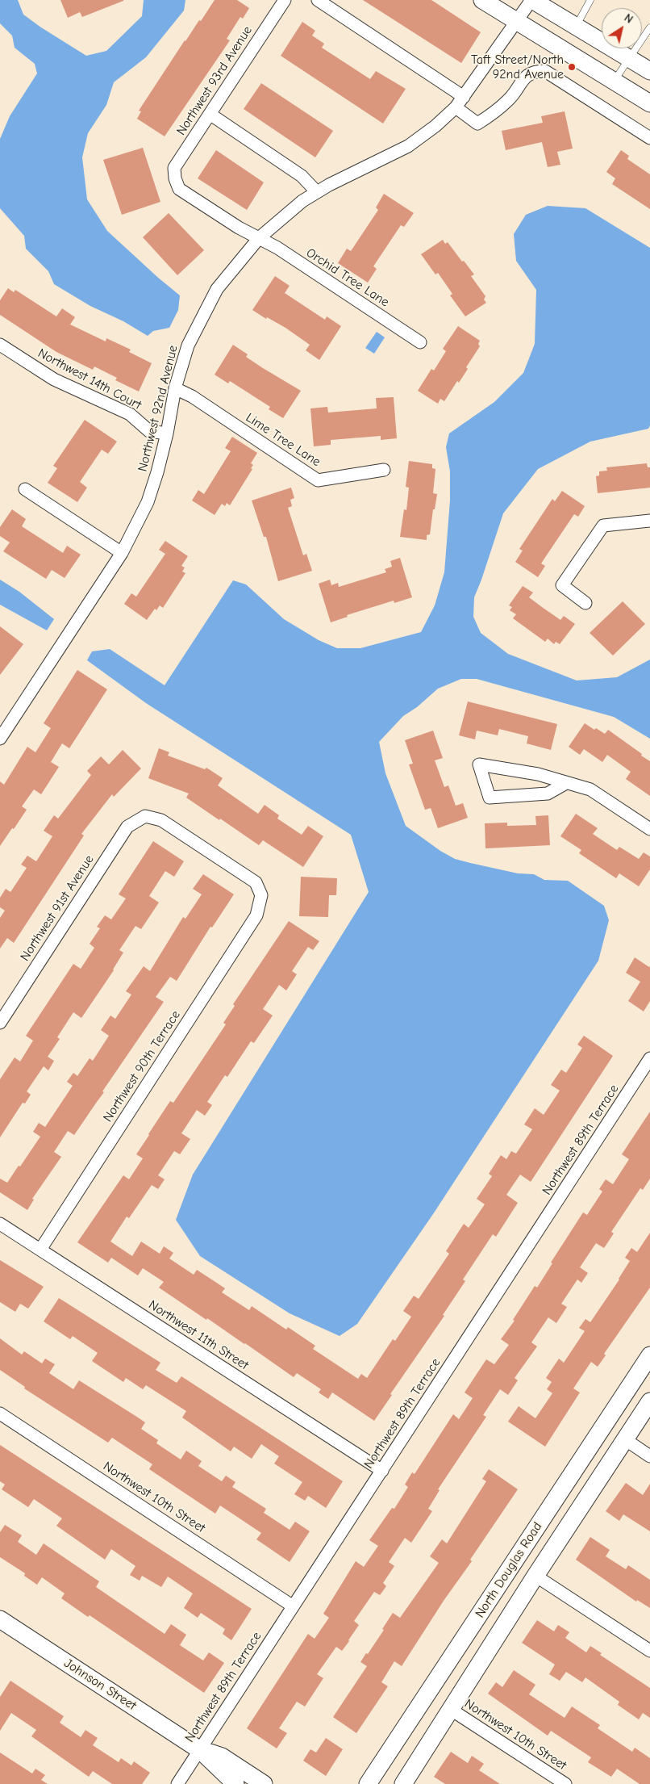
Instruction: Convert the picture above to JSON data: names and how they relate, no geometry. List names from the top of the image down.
{
  "streets": {
    "main road": ["North Douglas Road", "Johnson Street"],
    "street": [
      "Northwest 93rd Avenue",
      "Orchid Tree Lane",
      "Northwest 14th Court",
      "Northwest 92nd Avenue",
      "Lime Tree Lane",
      "Northwest 91st Avenue",
      "Northwest 90th Terrace",
      "Northwest 89th Terrace",
      "Northwest 11th Street",
      "Northwest 10th Street"
    ]
  },
  "crossings": [
    ["Northwest 93rd Avenue", "Orchid Tree Lane"],
    ["Orchid Tree Lane", "Northwest 92nd Avenue"],
    ["Northwest 14th Court", "Northwest 92nd Avenue"],
    ["Northwest 92nd Avenue", "Lime Tree Lane"],
    ["Northwest 91st Avenue", "Northwest 90th Terrace"],
    ["Northwest 90th Terrace", "Northwest 11th Street"],
    ["Northwest 89th Terrace", "Northwest 11th Street"],
    ["Northwest 89th Terrace", "Northwest 10th Street"],
    ["Northwest 89th Terrace", "Johnson Street"],
    ["Northwest 10th Street", "North Douglas Road"]
  ],
  "places": ["Taft Street/North 92nd Avenue"],
  "north": "top right"
}
